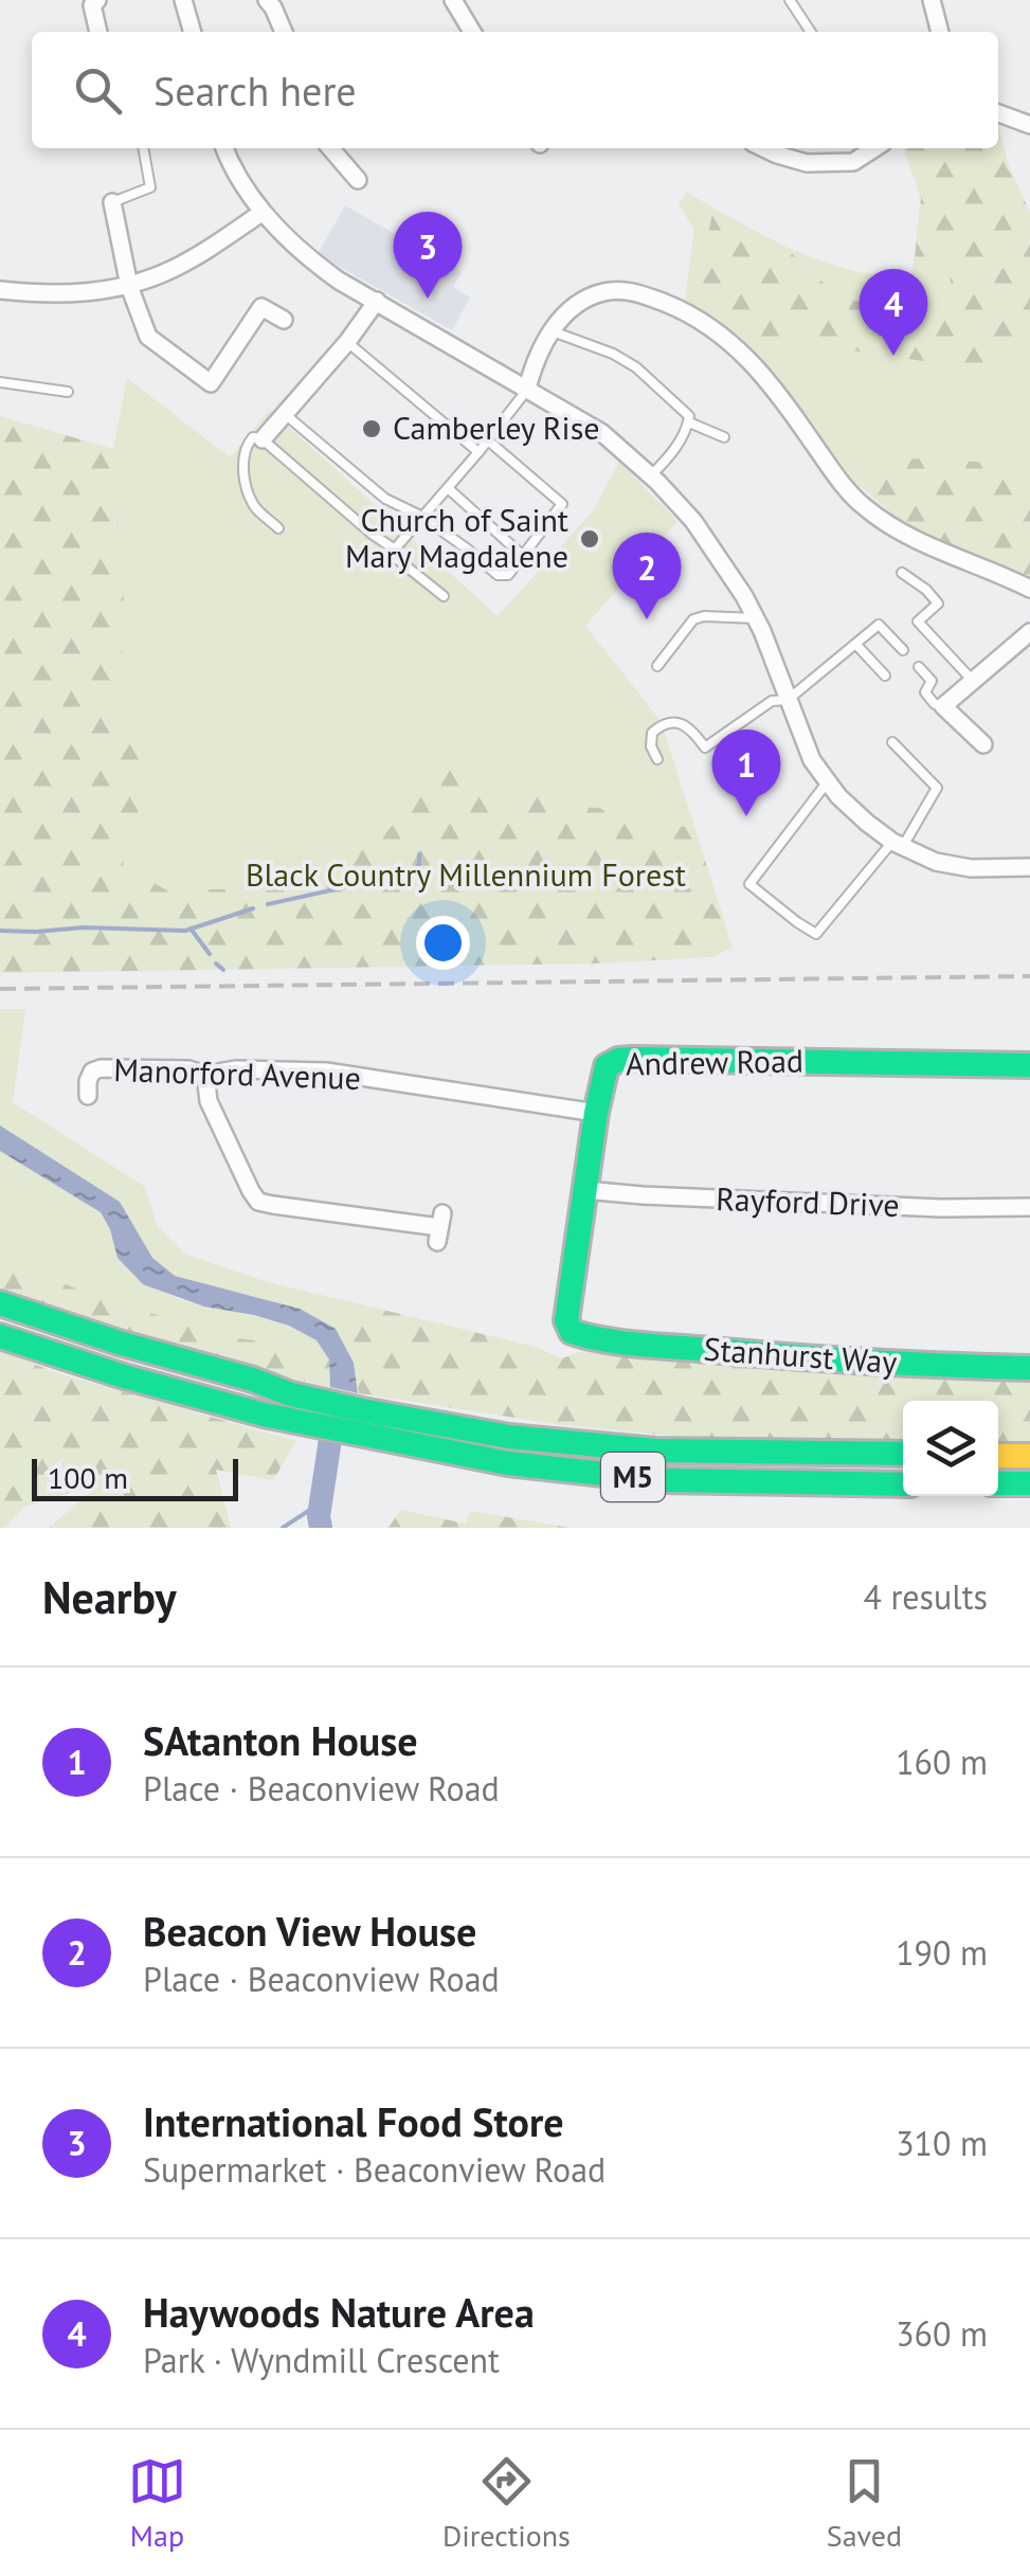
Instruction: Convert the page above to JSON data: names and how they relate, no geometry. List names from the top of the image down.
{
  "streets": {
    "main road": ["Andrew Road", "Stanhurst Way", "M5"],
    "street": ["Manorford Avenue", "Rayford Drive"]
  },
  "crossings": [
    ["Andrew Road", "Manorford Avenue"],
    ["Andrew Road", "Rayford Drive"],
    ["Andrew Road", "Stanhurst Way"]
  ],
  "parks": ["Black Country Millennium Forest"],
  "places": ["Camberley Rise", "Church of Saint Mary Magdalene"],
  "scale_bar": "100 m",
  "page": {
    "search": "Search here",
    "pins": [
      "3",
      "4",
      "2",
      "1"
    ],
    "scale": "100 m",
    "heading": ["Nearby", "4 results"],
    "list": [
      {
        "mark": "1",
        "name": "SAtanton House",
        "note": "Place · Beaconview Road",
        "value": "160 m"
      },
      {
        "mark": "2",
        "name": "Beacon View House",
        "note": "Place · Beaconview Road",
        "value": "190 m"
      },
      {
        "mark": "3",
        "name": "International Food Store",
        "note": "Supermarket · Beaconview Road",
        "value": "310 m"
      },
      {
        "mark": "4",
        "name": "Haywoods Nature Area",
        "note": "Park · Wyndmill Crescent",
        "value": "360 m"
      }
    ],
    "nav": ["Map", "Directions", "Saved"]
  }
}
